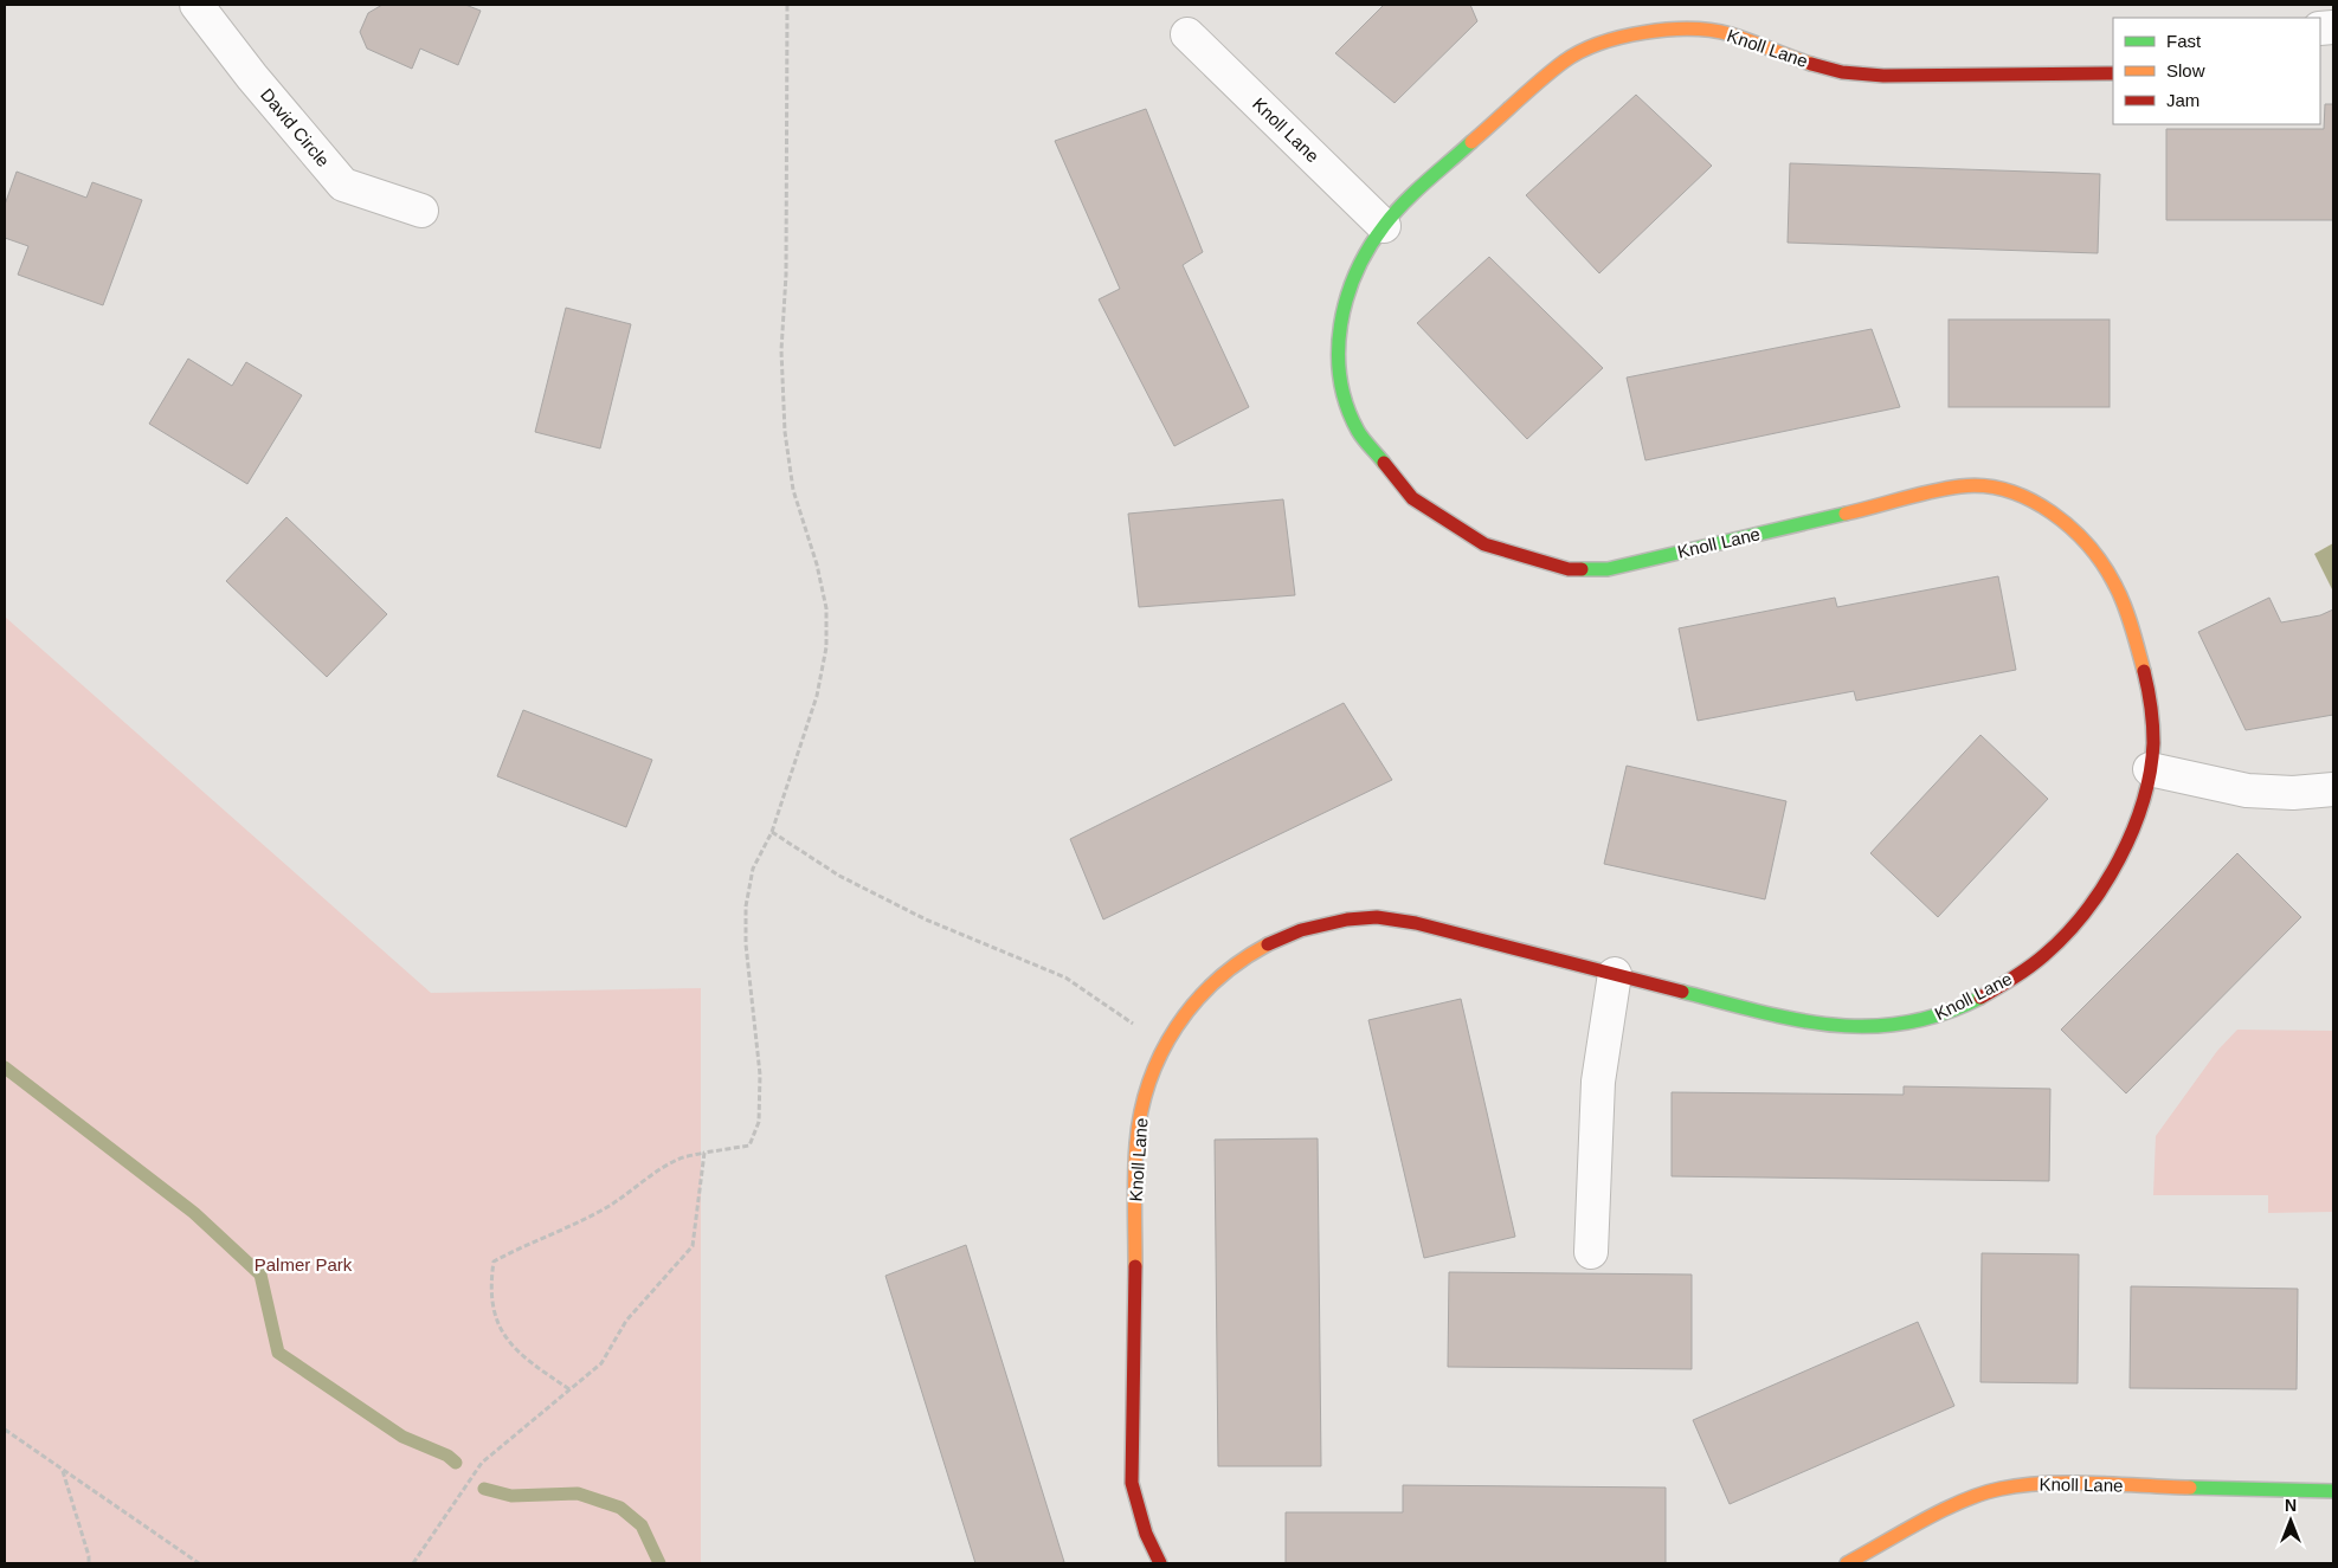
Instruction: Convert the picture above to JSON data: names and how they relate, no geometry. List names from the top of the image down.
{
  "streets": {
    "street": ["Knoll Lane", "David Circle"]
  },
  "parks": ["Palmer Park"],
  "legend": ["Fast", "Slow", "Jam"],
  "north": "top"
}
